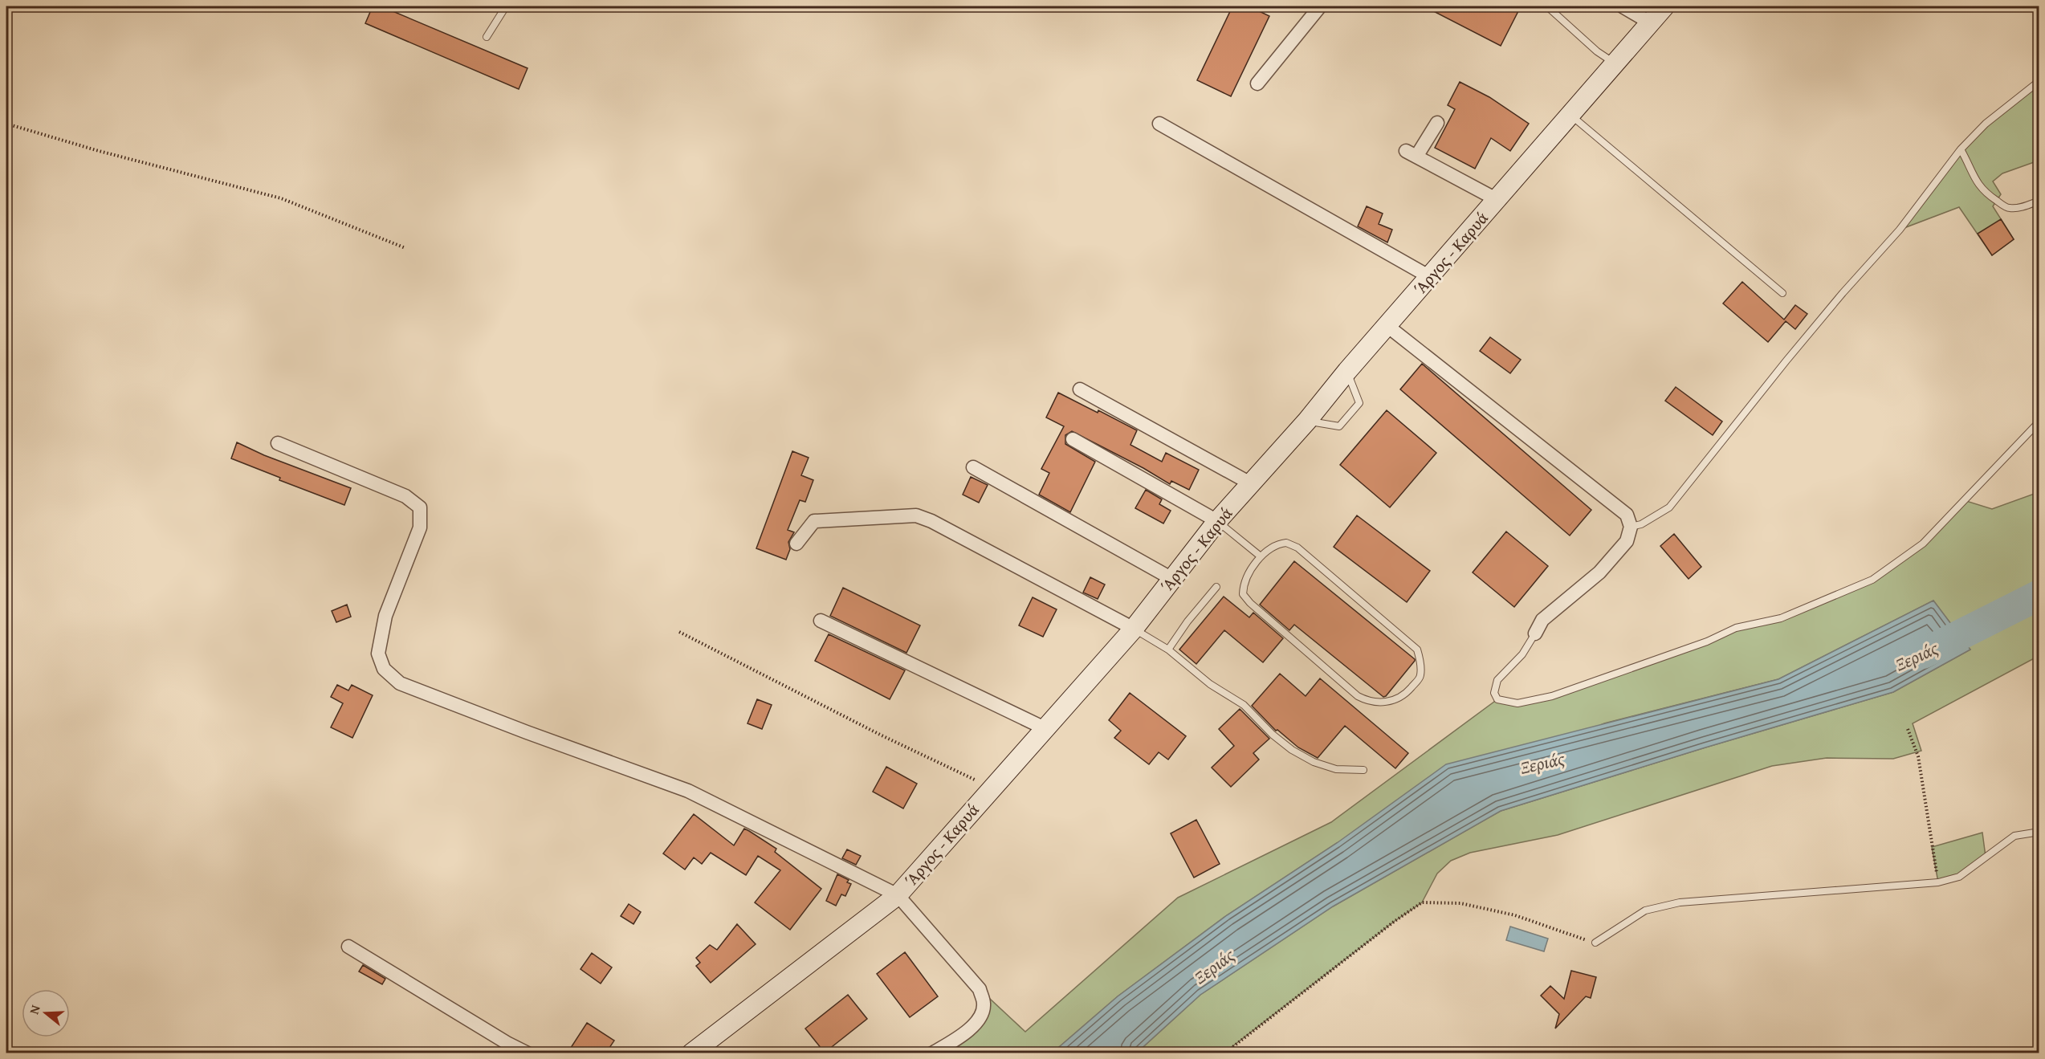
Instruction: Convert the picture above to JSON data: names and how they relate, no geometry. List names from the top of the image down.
{
  "streets": {
    "main road": ["Άργος - Καρυά"]
  },
  "water": ["Ξεριάς"],
  "north": "left"
}
